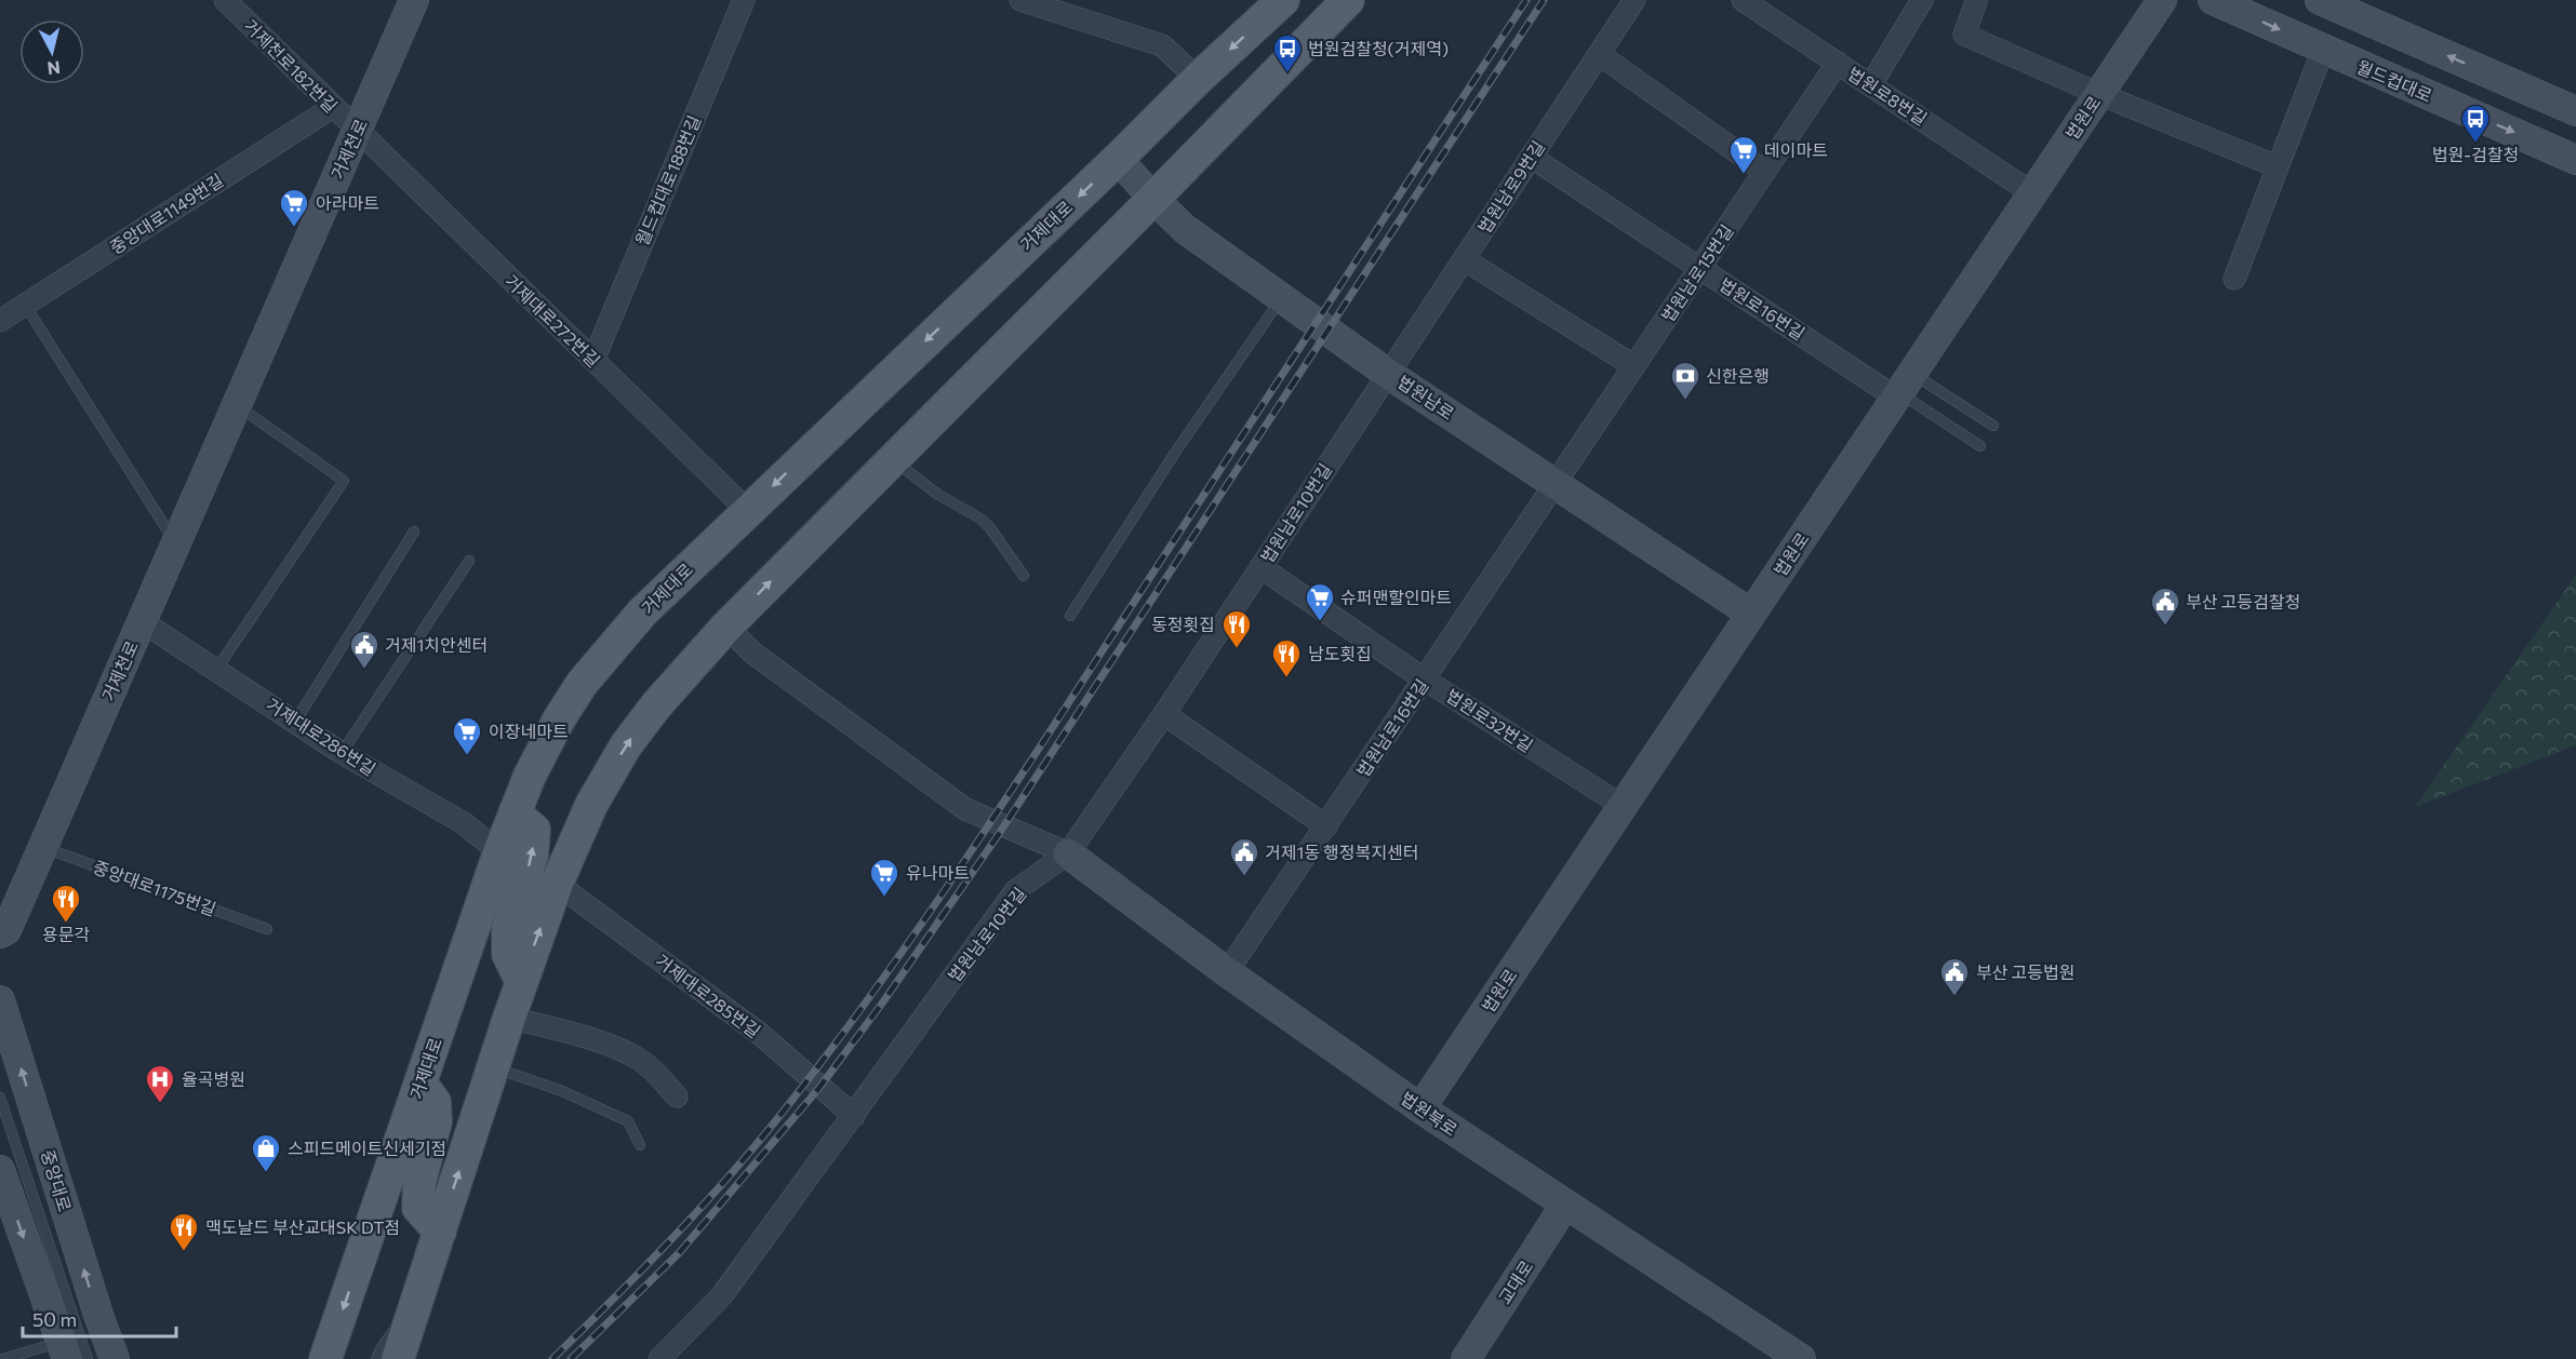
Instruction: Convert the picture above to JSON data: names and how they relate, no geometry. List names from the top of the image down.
{
  "streets": {
    "main road": [
      "월드컵대로",
      "법원로",
      "거제천로",
      "거제대로",
      "법원남로",
      "법원북로",
      "중앙대로",
      "교대로"
    ],
    "street": [
      "거제천로182번길",
      "법원로8번길",
      "월드컵대로188번길",
      "법원남로9번길",
      "중앙대로1149번길",
      "법원남로15번길",
      "법원로16번길",
      "거제대로272번길",
      "법원남로10번길",
      "법원로32번길",
      "법원남로16번길",
      "거제대로286번길",
      "거제대로285번길"
    ],
    "lane": ["중앙대로1175번길"]
  },
  "crossings": [
    ["거제천로182번길", "거제천로"],
    ["거제천로182번길", "중앙대로1149번길"],
    ["거제천로182번길", "거제대로272번길"],
    ["법원로8번길", "법원로"],
    ["법원로8번길", "법원남로15번길"],
    ["법원로", "법원로16번길"],
    ["법원로", "법원남로"],
    ["법원로", "법원로32번길"],
    ["법원로", "법원북로"],
    ["거제천로", "거제대로272번길"],
    ["거제천로", "거제대로286번길"],
    ["거제천로", "중앙대로1175번길"],
    ["월드컵대로188번길", "거제대로272번길"],
    ["법원남로9번길", "법원로16번길"],
    ["법원남로9번길", "법원남로"],
    ["법원남로9번길", "법원남로10번길"],
    ["거제대로", "거제대로272번길"],
    ["거제대로", "법원남로"],
    ["거제대로", "거제대로286번길"],
    ["법원남로15번길", "법원로16번길"],
    ["법원남로15번길", "법원남로"],
    ["법원남로15번길", "법원남로16번길"],
    ["법원남로", "법원남로10번길"],
    ["법원남로", "법원남로16번길"],
    ["법원남로10번길", "법원로32번길"],
    ["법원남로10번길", "거제대로285번길"],
    ["법원남로10번길", "법원북로"],
    ["법원로32번길", "법원남로16번길"],
    ["법원남로16번길", "법원북로"],
    ["법원북로", "교대로"]
  ],
  "places": {
    "bus stop": ["법원검찰청(거제역)", "법원-검찰청"],
    "supermarket": [
      "데이마트",
      "아라마트",
      "슈퍼맨할인마트",
      "이장네마트",
      "유나마트"
    ],
    "bank": ["신한은행"],
    "public building": [
      "부산 고등검찰청",
      "거제1치안센터",
      "거제1동 행정복지센터",
      "부산 고등법원"
    ],
    "restaurant": [
      "동정횟집",
      "남도횟집",
      "용문각",
      "맥도날드 부산교대SK DT점"
    ],
    "hospital": ["율곡병원"],
    "shop": ["스피드메이트신세기점"]
  },
  "scale_bar": "50 m",
  "north": "bottom"
}
